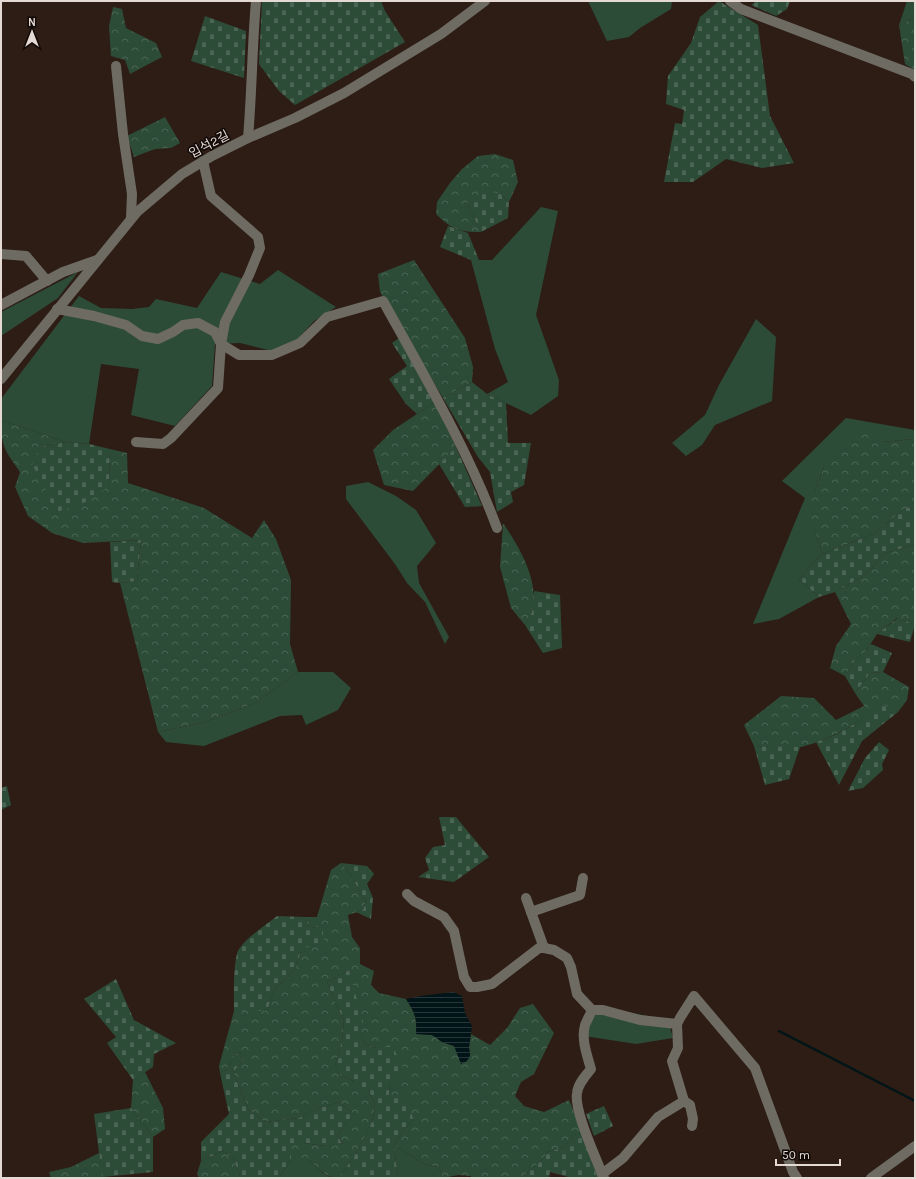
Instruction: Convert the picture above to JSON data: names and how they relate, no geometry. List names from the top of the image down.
{
  "streets": {
    "street": ["입석2길"]
  },
  "scale_bar": "50 m",
  "north": "top"
}
